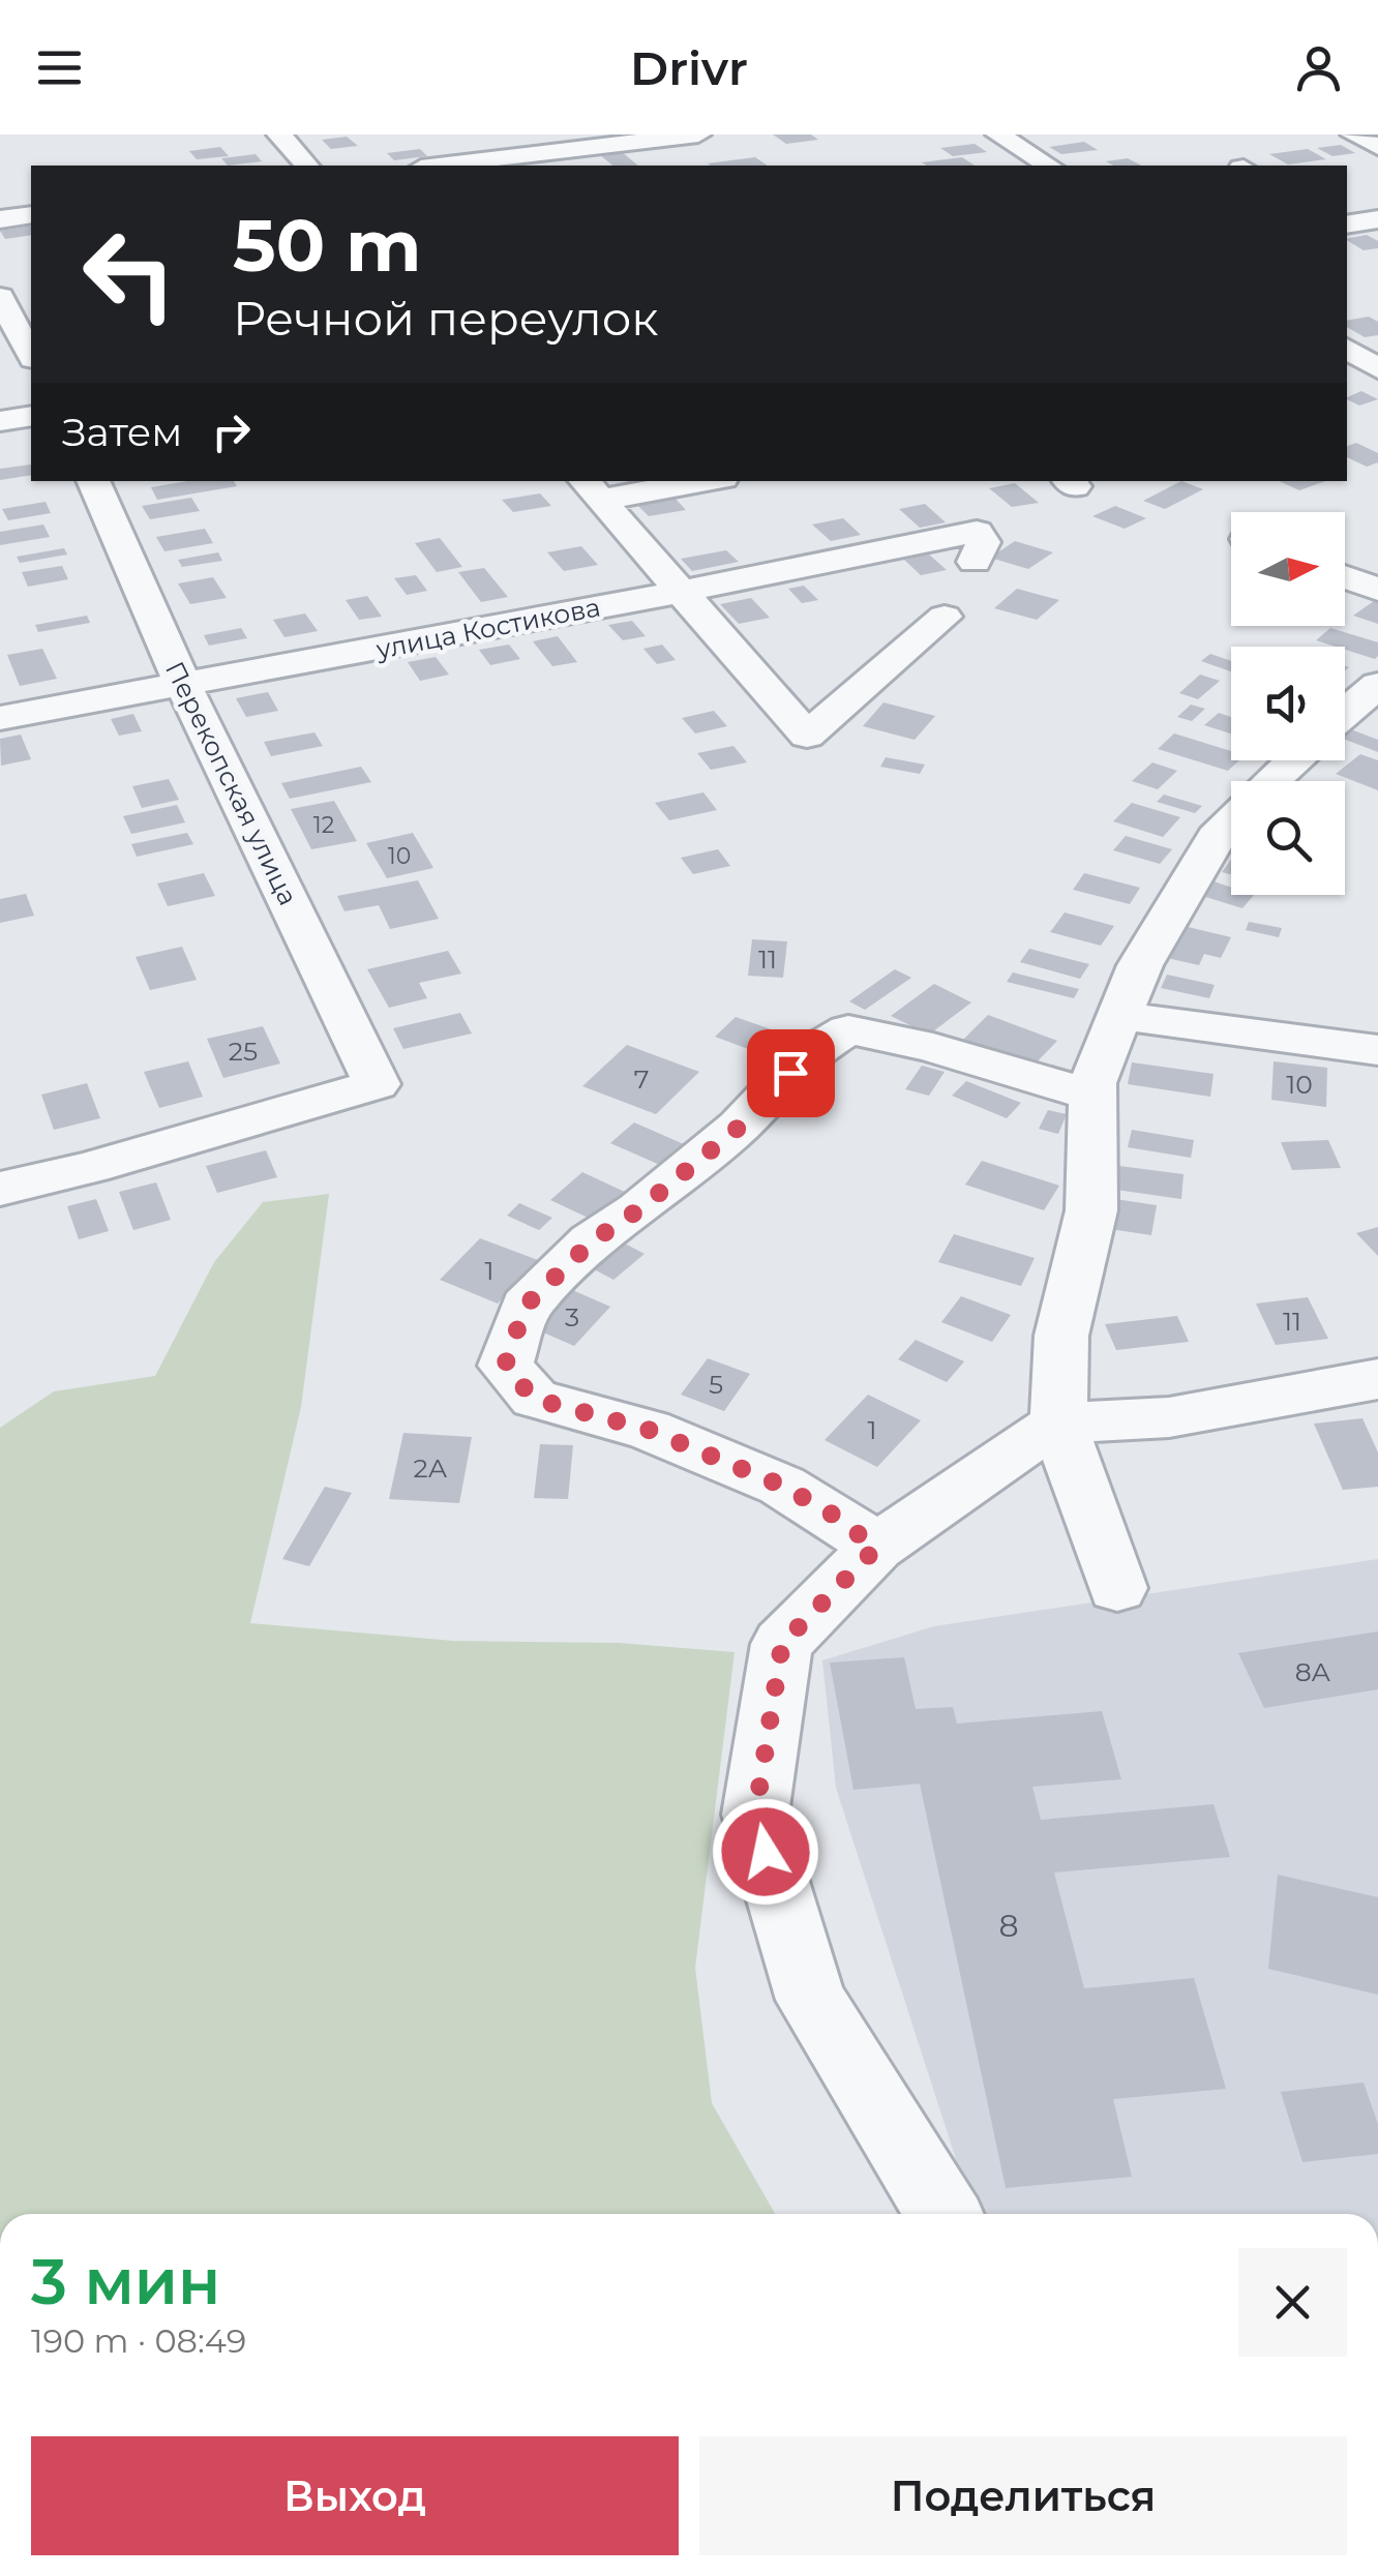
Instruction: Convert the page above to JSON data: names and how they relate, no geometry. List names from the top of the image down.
{
  "streets": {
    "street": ["улица Костикова", "Перекопская улица"]
  },
  "crossings": [
    ["улица Костикова", "Перекопская улица"]
  ],
  "house_numbers": [
    "12",
    "10",
    "11",
    "25",
    "7",
    "10",
    "1",
    "3",
    "11",
    "5",
    "1",
    "2А",
    "8А",
    "8"
  ],
  "north": "right",
  "page": {
    "header": "Drivr",
    "turn": ["50 m", "Речной переулок"],
    "then": "Затем",
    "heading": ["3 мин", "190 m · 08:49"],
    "buttons": ["Выход", "Поделиться"]
  }
}
